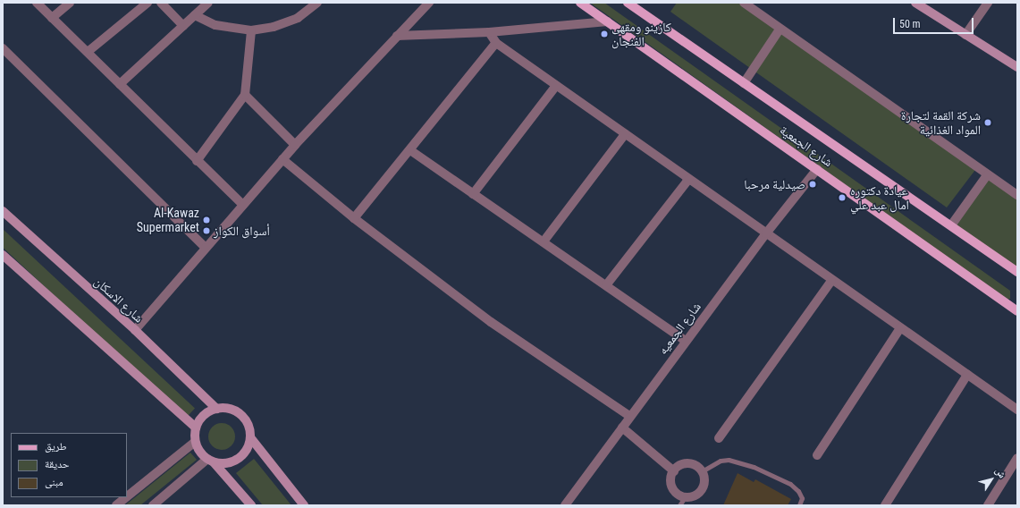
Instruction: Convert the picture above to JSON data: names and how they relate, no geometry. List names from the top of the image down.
{
  "streets": {
    "main road": ["شارع الجمعية", "شارع الاسكان"],
    "street": ["شارع الجمعيه"]
  },
  "crossings": [
    ["شارع الجمعية", "شارع الجمعيه"]
  ],
  "places": [
    "كازينو ومقهى الفنجان",
    "شركة القمة لتجارة المواد الغذائية",
    "صيدلية مرحبا",
    "عيادة دكتوره امال عبد علي",
    "Al-Kawaz Supermarket",
    "أسواق الكواز"
  ],
  "legend": ["طريق", "حديقة", "مبنى"],
  "scale_bar": "50 m",
  "north": "top right"
}
